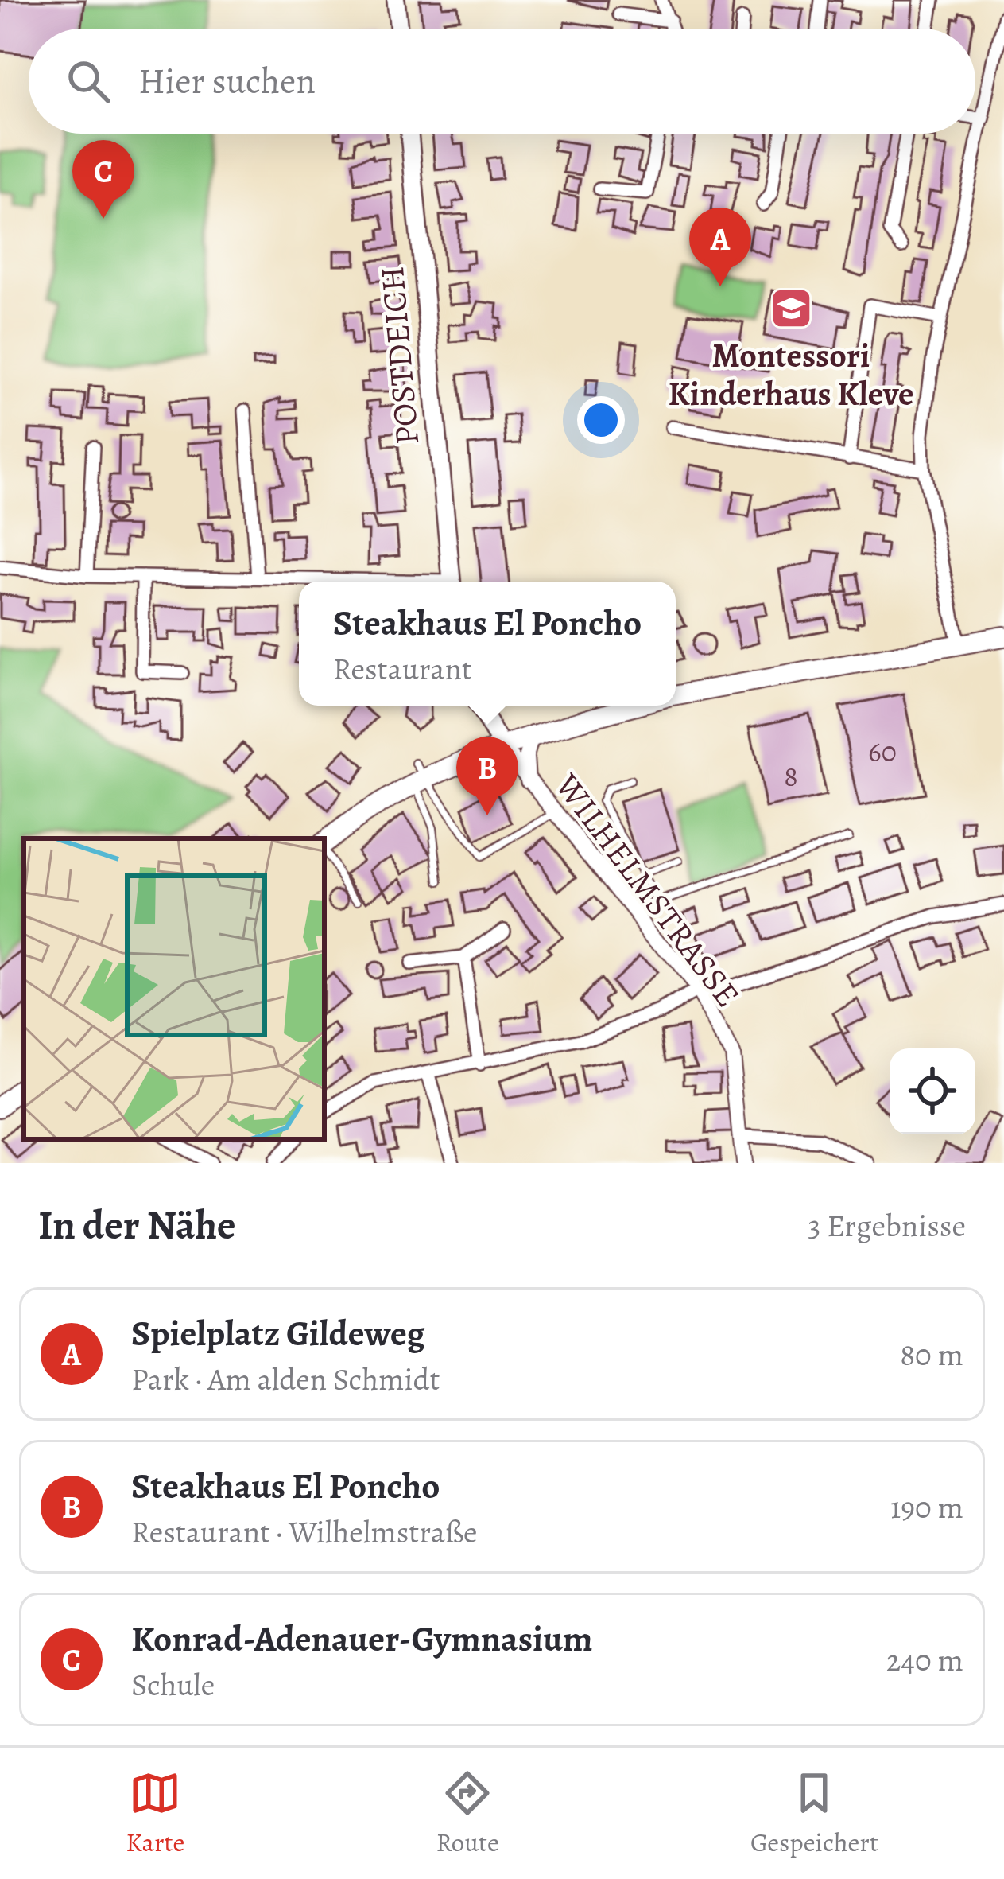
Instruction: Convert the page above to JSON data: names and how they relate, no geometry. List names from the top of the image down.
{
  "streets": {
    "main road": ["POSTDEICH"],
    "street": ["WILHELMSTRASSE"]
  },
  "places": {
    "school or university": ["Montessori Kinderhaus Kleve"]
  },
  "house_numbers": ["60", "8"],
  "page": {
    "search": "Hier suchen",
    "pins": ["C", "A", "B"],
    "popup": ["Steakhaus El Poncho", "Restaurant"],
    "heading": ["In der Nähe", "3 Ergebnisse"],
    "list": [
      {
        "mark": "A",
        "name": "Spielplatz Gildeweg",
        "note": "Park · Am alden Schmidt",
        "value": "80 m"
      },
      {
        "mark": "B",
        "name": "Steakhaus El Poncho",
        "note": "Restaurant · Wilhelmstraße",
        "value": "190 m"
      },
      {
        "mark": "C",
        "name": "Konrad-Adenauer-Gymnasium",
        "note": "Schule",
        "value": "240 m"
      }
    ],
    "nav": ["Karte", "Route", "Gespeichert"]
  }
}
